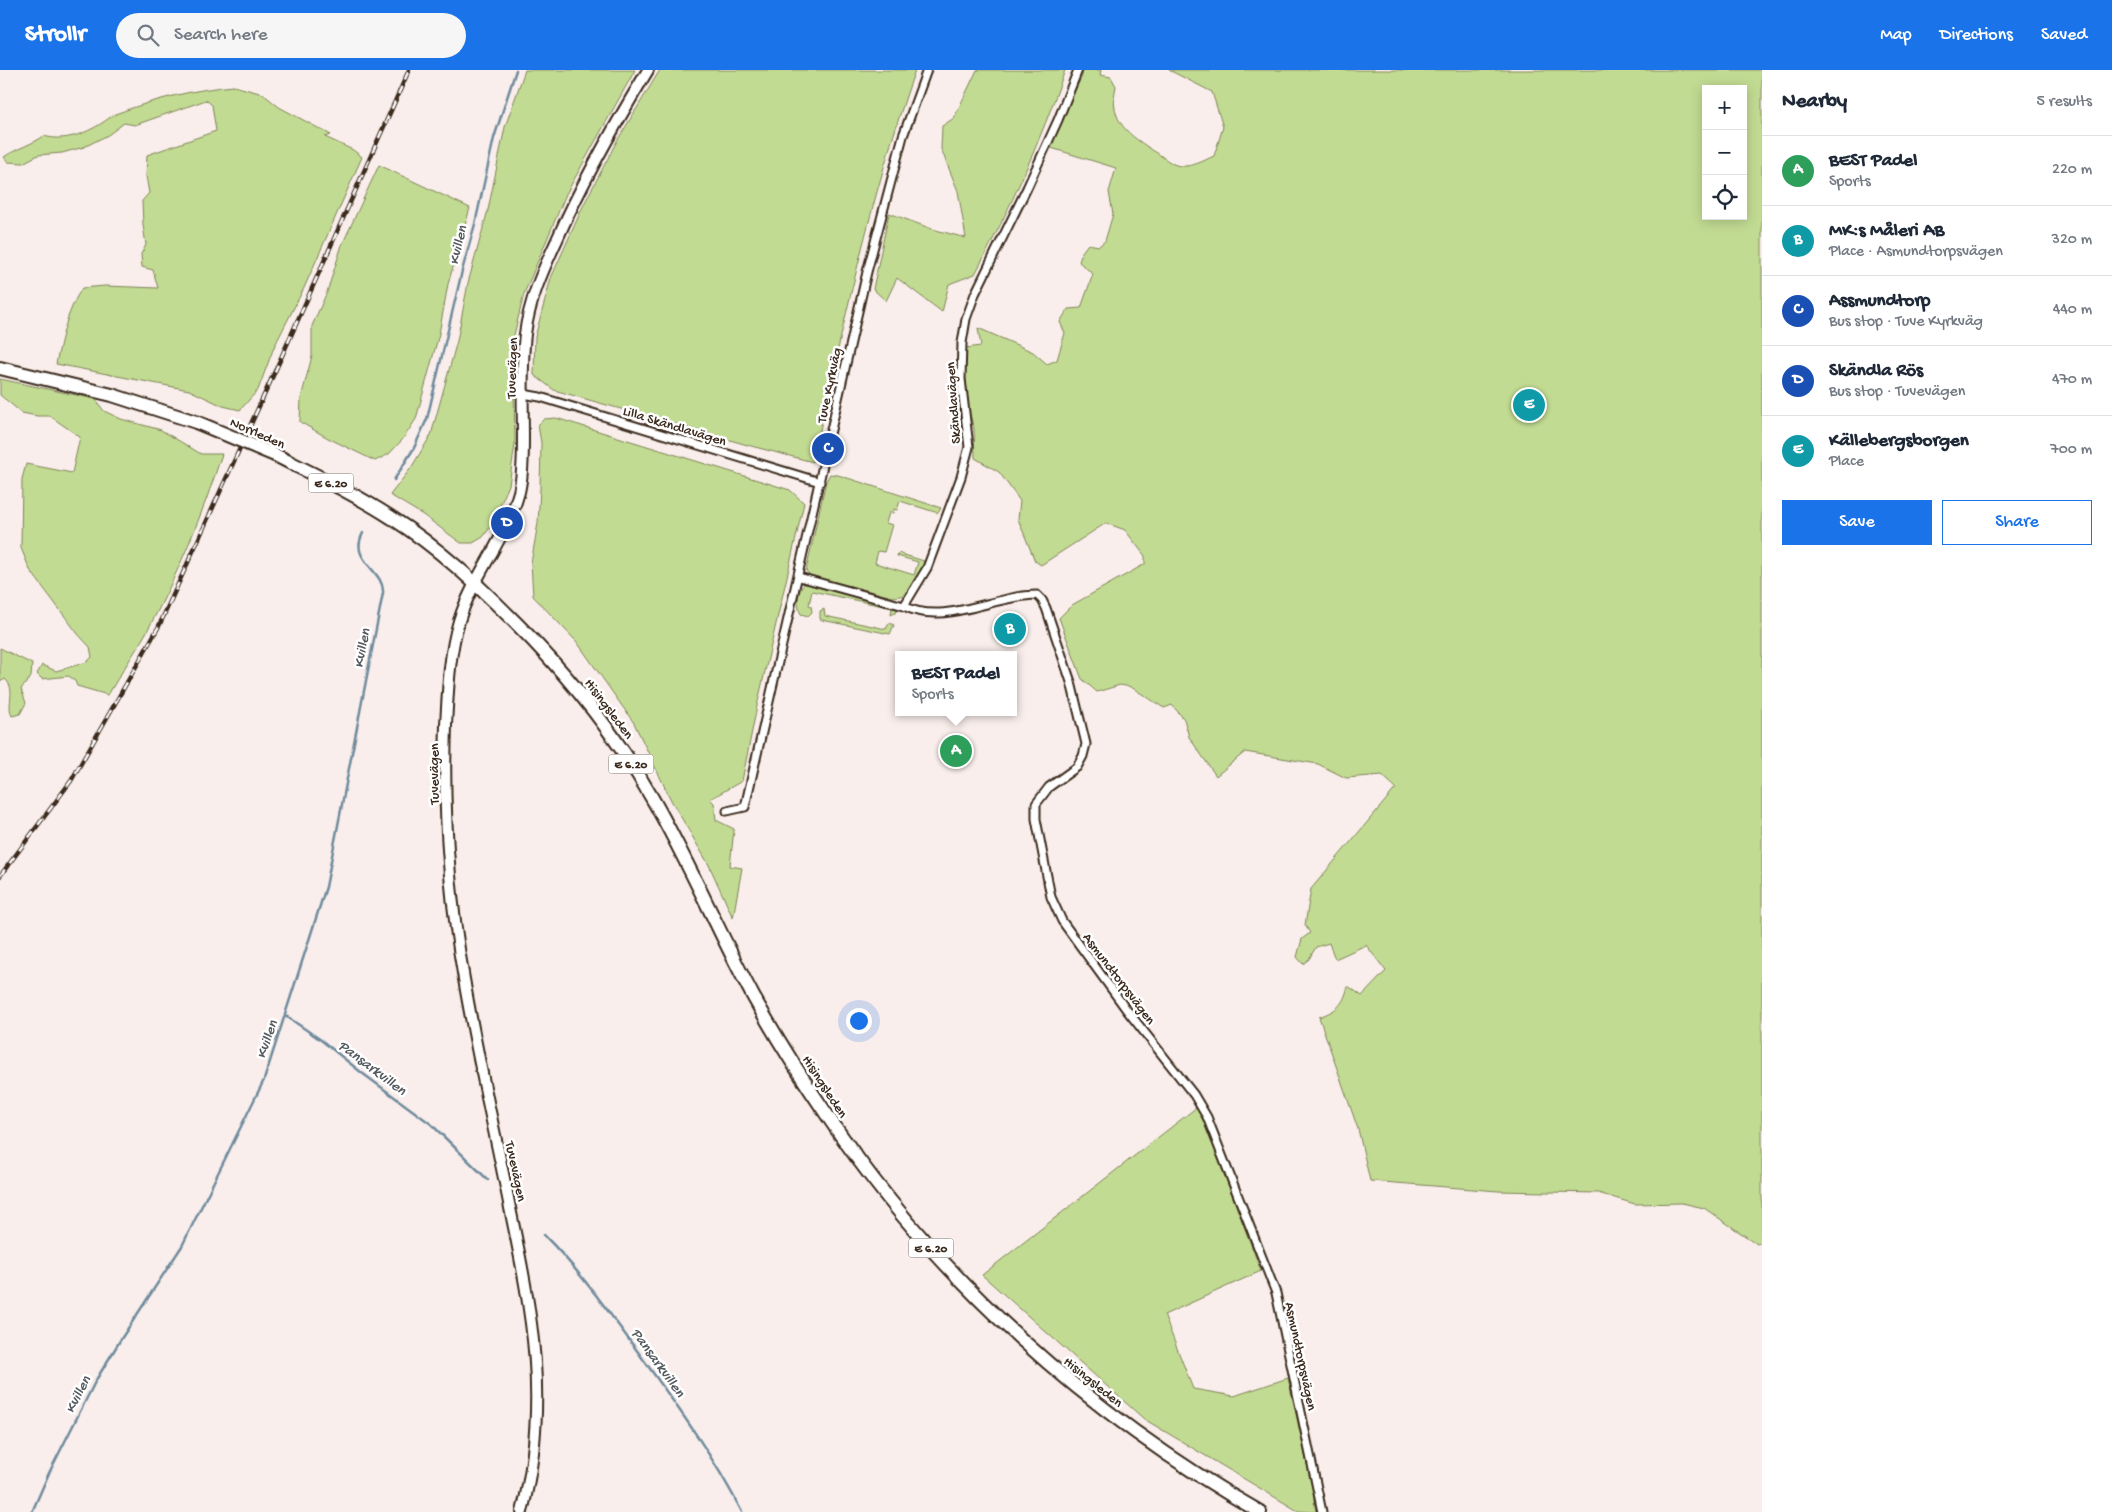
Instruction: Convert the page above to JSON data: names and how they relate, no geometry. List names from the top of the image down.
{
  "streets": {
    "highway": ["Norrleden", "E 6.20", "Hisingsleden"],
    "main road": ["Tuvevägen"],
    "street": [
      "Tuve Kyrkväg",
      "Skändlavägen",
      "Lilla Skändlavägen",
      "Asmundtorpsvägen"
    ]
  },
  "crossings": [
    ["Tuvevägen", "Lilla Skändlavägen"],
    ["Tuvevägen", "Norrleden"],
    ["Tuvevägen", "Hisingsleden"],
    ["Tuve Kyrkväg", "Lilla Skändlavägen"],
    ["Skändlavägen", "Asmundtorpsvägen"],
    ["Norrleden", "Hisingsleden"]
  ],
  "water": ["Kvillen", "Pansarkvillen"],
  "page": {
    "header": "Strollr",
    "search": "Search here",
    "nav": ["Map", "Directions", "Saved"],
    "heading": ["Nearby", "5 results"],
    "map_buttons": ["+", "−"],
    "list": [
      {
        "mark": "A",
        "name": "BEST Padel",
        "note": "Sports",
        "value": "220 m"
      },
      {
        "mark": "B",
        "name": "MK:s Måleri AB",
        "note": "Place · Asmundtorpsvägen",
        "value": "320 m"
      },
      {
        "mark": "C",
        "name": "Assmundtorp",
        "note": "Bus stop · Tuve Kyrkväg",
        "value": "440 m"
      },
      {
        "mark": "D",
        "name": "Skändla Rös",
        "note": "Bus stop · Tuvevägen",
        "value": "470 m"
      },
      {
        "mark": "E",
        "name": "Källebergsborgen",
        "note": "Place",
        "value": "700 m"
      }
    ],
    "pins": [
      "E",
      "C",
      "D",
      "B",
      "A"
    ],
    "buttons": ["Save", "Share"],
    "popup": ["BEST Padel", "Sports"]
  }
}
